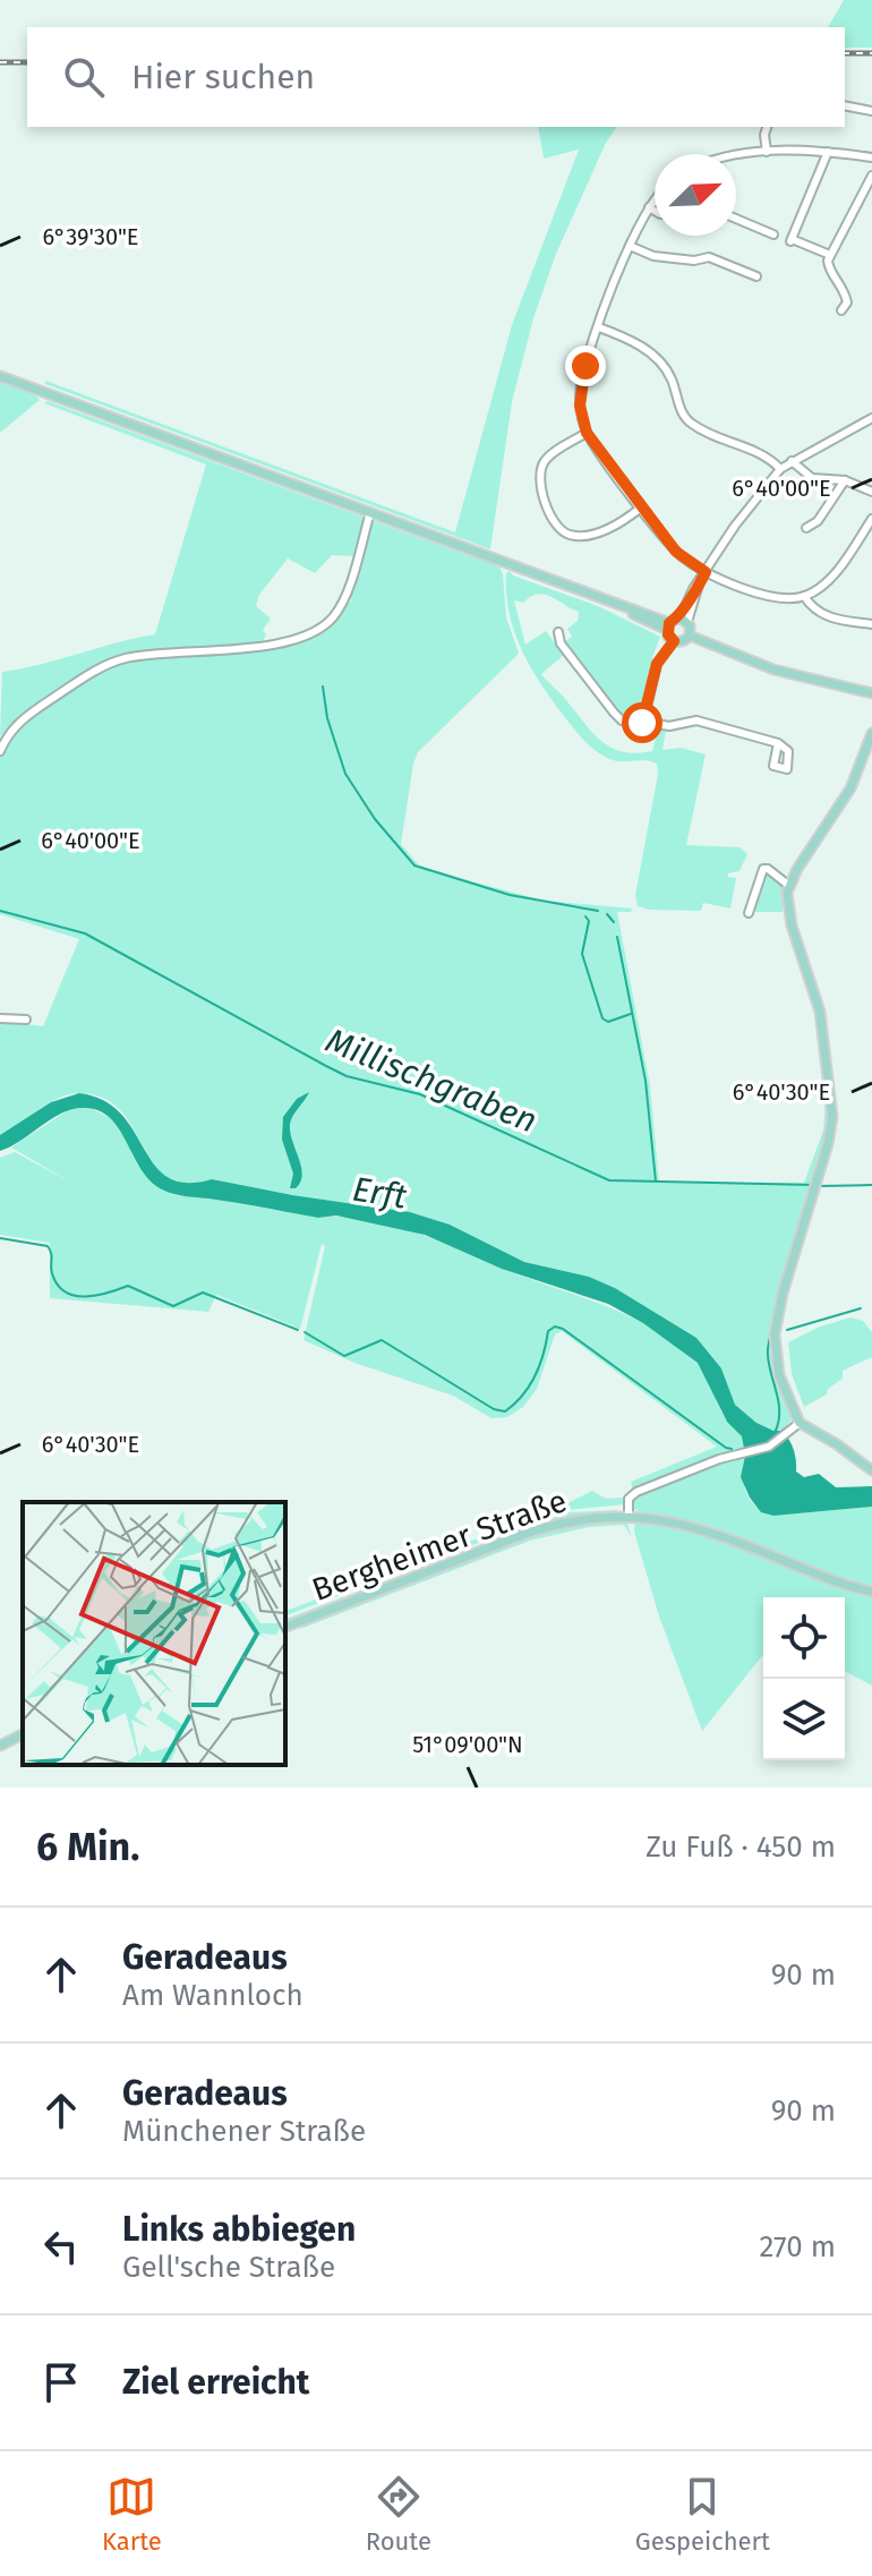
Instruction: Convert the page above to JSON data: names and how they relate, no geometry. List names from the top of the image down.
{
  "streets": {
    "main road": ["Bergheimer Straße"]
  },
  "water": ["Millischgraben", "Erft"],
  "north": "top right",
  "page": {
    "search": "Hier suchen",
    "heading": ["6 Min.", "Zu Fuß · 450 m"],
    "list": [
      ["Geradeaus", "Am Wannloch", "90 m"],
      ["Geradeaus", "Münchener Straße", "90 m"],
      ["Links abbiegen", "Gell'sche Straße", "270 m"],
      "Ziel erreicht"
    ],
    "nav": ["Karte", "Route", "Gespeichert"]
  },
  "coordinates": [
    "6°39'30\"E",
    "6°40'00\"E",
    "6°40'30\"E",
    "51°09'00\"N"
  ]
}
